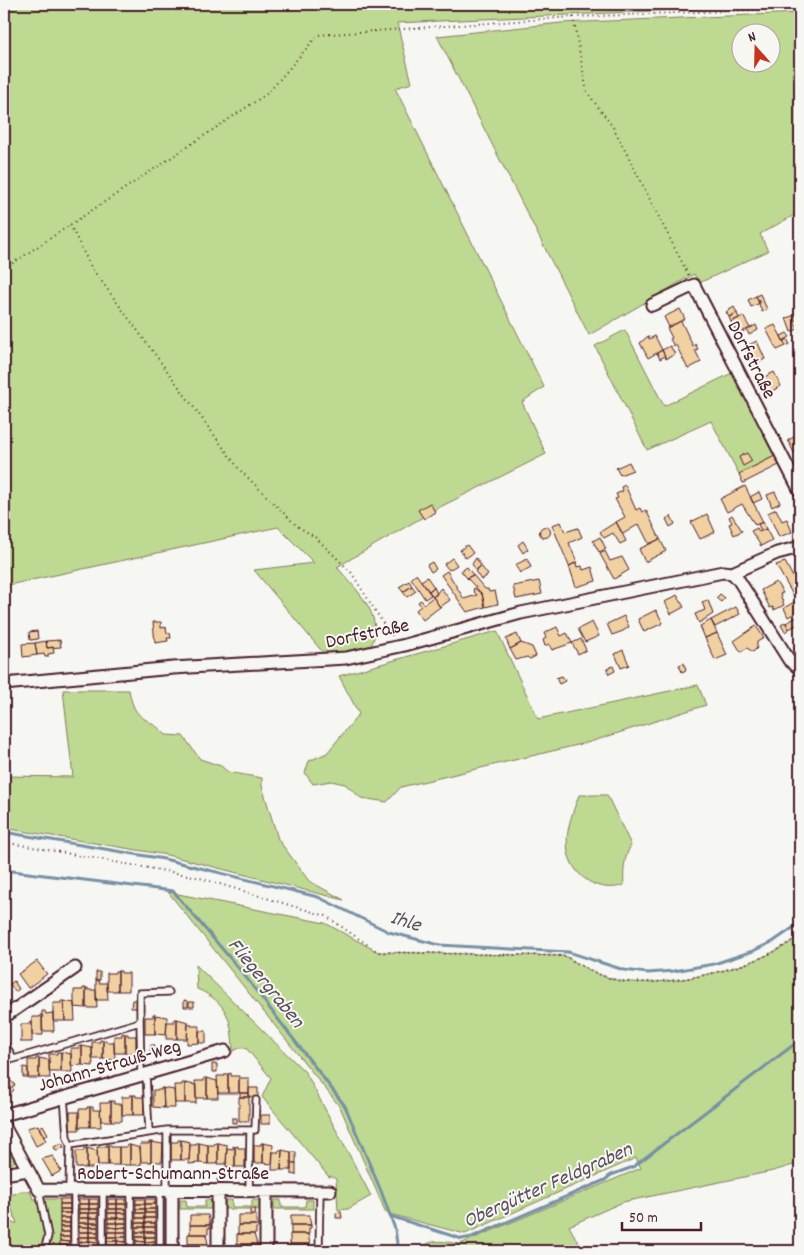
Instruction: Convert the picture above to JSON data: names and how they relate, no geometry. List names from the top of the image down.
{
  "streets": {
    "street": ["Dorfstraße", "Johann-Strauß-Weg", "Robert-Schumann-Straße"]
  },
  "water": ["Ihle", "Fliegergraben", "Obergütter Feldgraben"],
  "scale_bar": "50 m",
  "north": "top"
}
